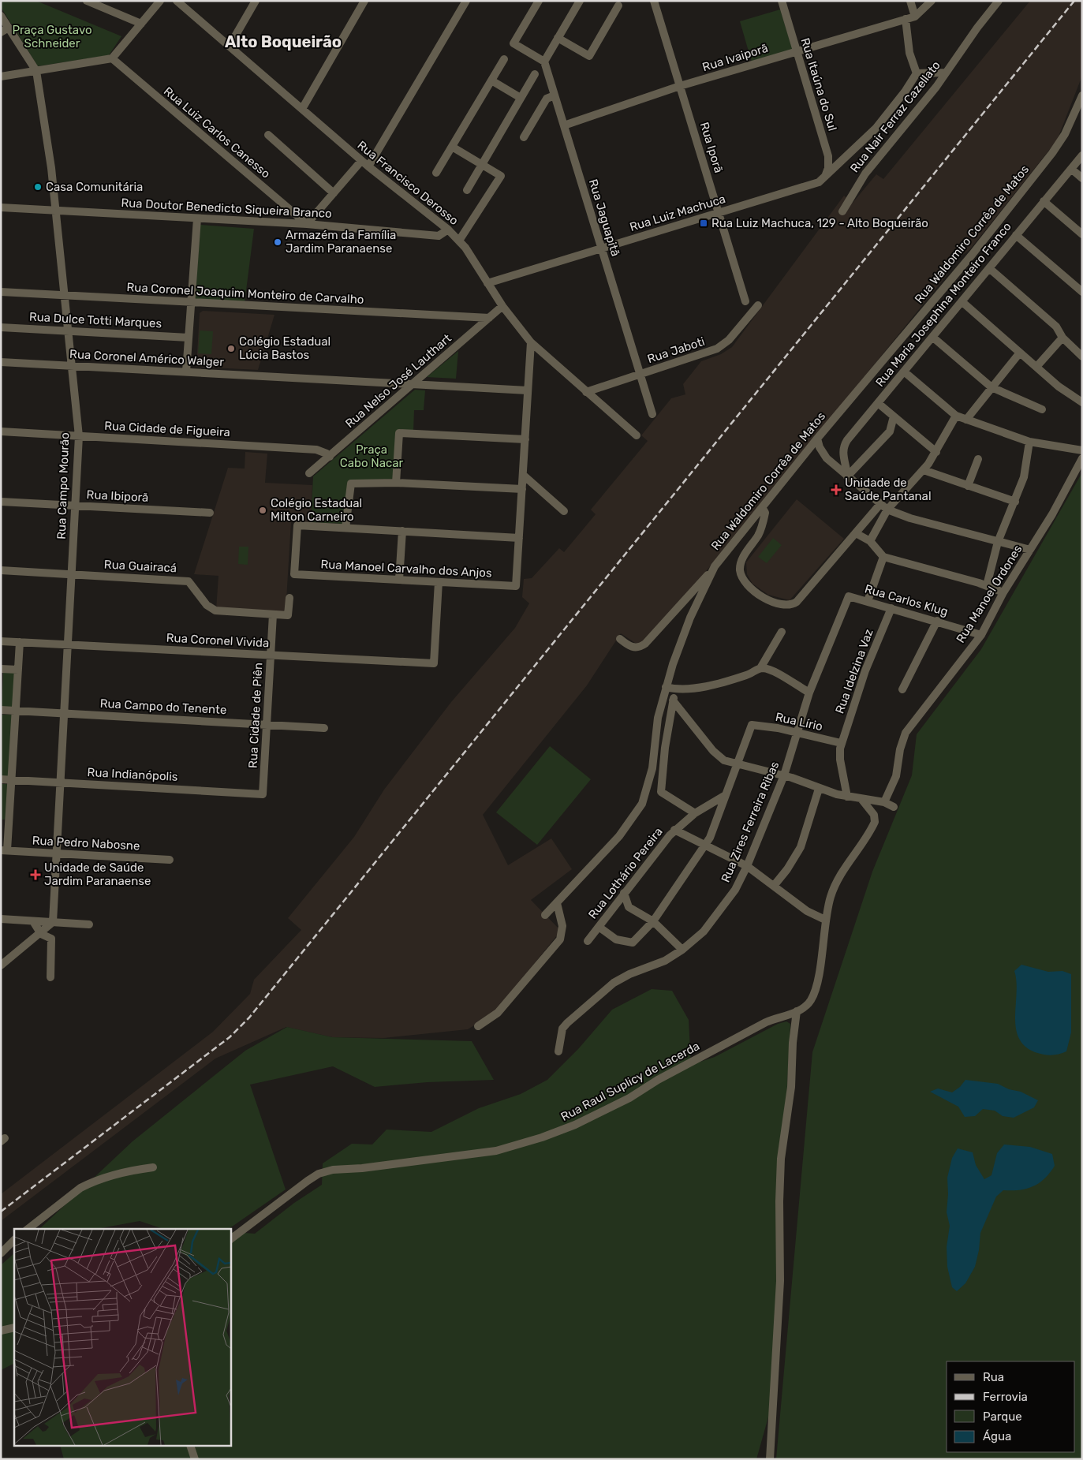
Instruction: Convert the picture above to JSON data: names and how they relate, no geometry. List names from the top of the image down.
{
  "streets": {
    "street": [
      "Rua Ivaiporã",
      "Rua Itaúna do Sul",
      "Rua Nair Ferraz Cazellato",
      "Rua Luiz Carlos Canesso",
      "Rua Iporã",
      "Rua Francisco Derosso",
      "Rua Doutor Benedicto Siqueira Branco",
      "Rua Luiz Machuca",
      "Rua Jaguapitã",
      "Rua Waldomiro Corrêa de Matos",
      "Rua Coronel Joaquim Monteiro de Carvalho",
      "Rua Maria Josephina Monteiro Franco",
      "Rua Dulce Totti Marques",
      "Rua Jaboti",
      "Rua Coronel Américo Walger",
      "Rua Nelso José Lauthart",
      "Rua Cidade de Figueira",
      "Rua Campo Mourão",
      "Rua Ibiporã",
      "Rua Guairacá",
      "Rua Manoel Carvalho dos Anjos",
      "Rua Manoel Ordones",
      "Rua Carlos Klug",
      "Rua Coronel Vivida",
      "Rua Idelzina Vaz",
      "Rua Campo do Tenente",
      "Rua Cidade de Piên",
      "Rua Lírio",
      "Rua Indianópolis",
      "Rua Zires Ferreira Ribas",
      "Rua Pedro Nabosne",
      "Rua Lothário Pereira",
      "Rua Raul Suplicy de Lacerda"
    ]
  },
  "crossings": [
    ["Rua Ivaiporã", "Rua Itaúna do Sul"],
    ["Rua Ivaiporã", "Rua Iporã"],
    ["Rua Ivaiporã", "Rua Jaguapitã"],
    ["Rua Itaúna do Sul", "Rua Luiz Machuca"],
    ["Rua Luiz Carlos Canesso", "Rua Doutor Benedicto Siqueira Branco"],
    ["Rua Iporã", "Rua Luiz Machuca"],
    ["Rua Francisco Derosso", "Rua Doutor Benedicto Siqueira Branco"],
    ["Rua Francisco Derosso", "Rua Luiz Machuca"],
    ["Rua Francisco Derosso", "Rua Jaboti"],
    ["Rua Francisco Derosso", "Rua Nelso José Lauthart"],
    ["Rua Doutor Benedicto Siqueira Branco", "Rua Campo Mourão"],
    ["Rua Luiz Machuca", "Rua Jaguapitã"],
    ["Rua Jaguapitã", "Rua Jaboti"],
    ["Rua Coronel Joaquim Monteiro de Carvalho", "Rua Nelso José Lauthart"],
    ["Rua Coronel Joaquim Monteiro de Carvalho", "Rua Campo Mourão"],
    ["Rua Dulce Totti Marques", "Rua Campo Mourão"],
    ["Rua Coronel Américo Walger", "Rua Nelso José Lauthart"],
    ["Rua Coronel Américo Walger", "Rua Campo Mourão"],
    ["Rua Nelso José Lauthart", "Rua Cidade de Figueira"],
    ["Rua Cidade de Figueira", "Rua Campo Mourão"],
    ["Rua Campo Mourão", "Rua Ibiporã"],
    ["Rua Campo Mourão", "Rua Guairacá"],
    ["Rua Campo Mourão", "Rua Coronel Vivida"],
    ["Rua Campo Mourão", "Rua Campo do Tenente"],
    ["Rua Campo Mourão", "Rua Indianópolis"],
    ["Rua Campo Mourão", "Rua Pedro Nabosne"],
    ["Rua Guairacá", "Rua Cidade de Piên"],
    ["Rua Manoel Carvalho dos Anjos", "Rua Coronel Vivida"],
    ["Rua Manoel Ordones", "Rua Carlos Klug"],
    ["Rua Carlos Klug", "Rua Idelzina Vaz"],
    ["Rua Carlos Klug", "Rua Zires Ferreira Ribas"],
    ["Rua Coronel Vivida", "Rua Cidade de Piên"],
    ["Rua Idelzina Vaz", "Rua Lírio"],
    ["Rua Campo do Tenente", "Rua Cidade de Piên"],
    ["Rua Cidade de Piên", "Rua Indianópolis"],
    ["Rua Lírio", "Rua Zires Ferreira Ribas"]
  ],
  "districts": ["Alto Boqueirão"],
  "parks": ["Praça Gustavo Schneider", "Praça Cabo Nacar"],
  "places": {
    "other": [
      "Casa Comunitária",
      "Armazém da Família Jardim Paranaense",
      "Colégio Estadual Lúcia Bastos",
      "Colégio Estadual Milton Carneiro"
    ],
    "transit": ["Rua Luiz Machuca, 129 - Alto Boqueirão"],
    "health": ["Unidade de Saúde Pantanal", "Unidade de Saúde Jardim Paranaense"]
  },
  "legend": [
    "Rua",
    "Ferrovia",
    "Parque",
    "Água"
  ]
}
